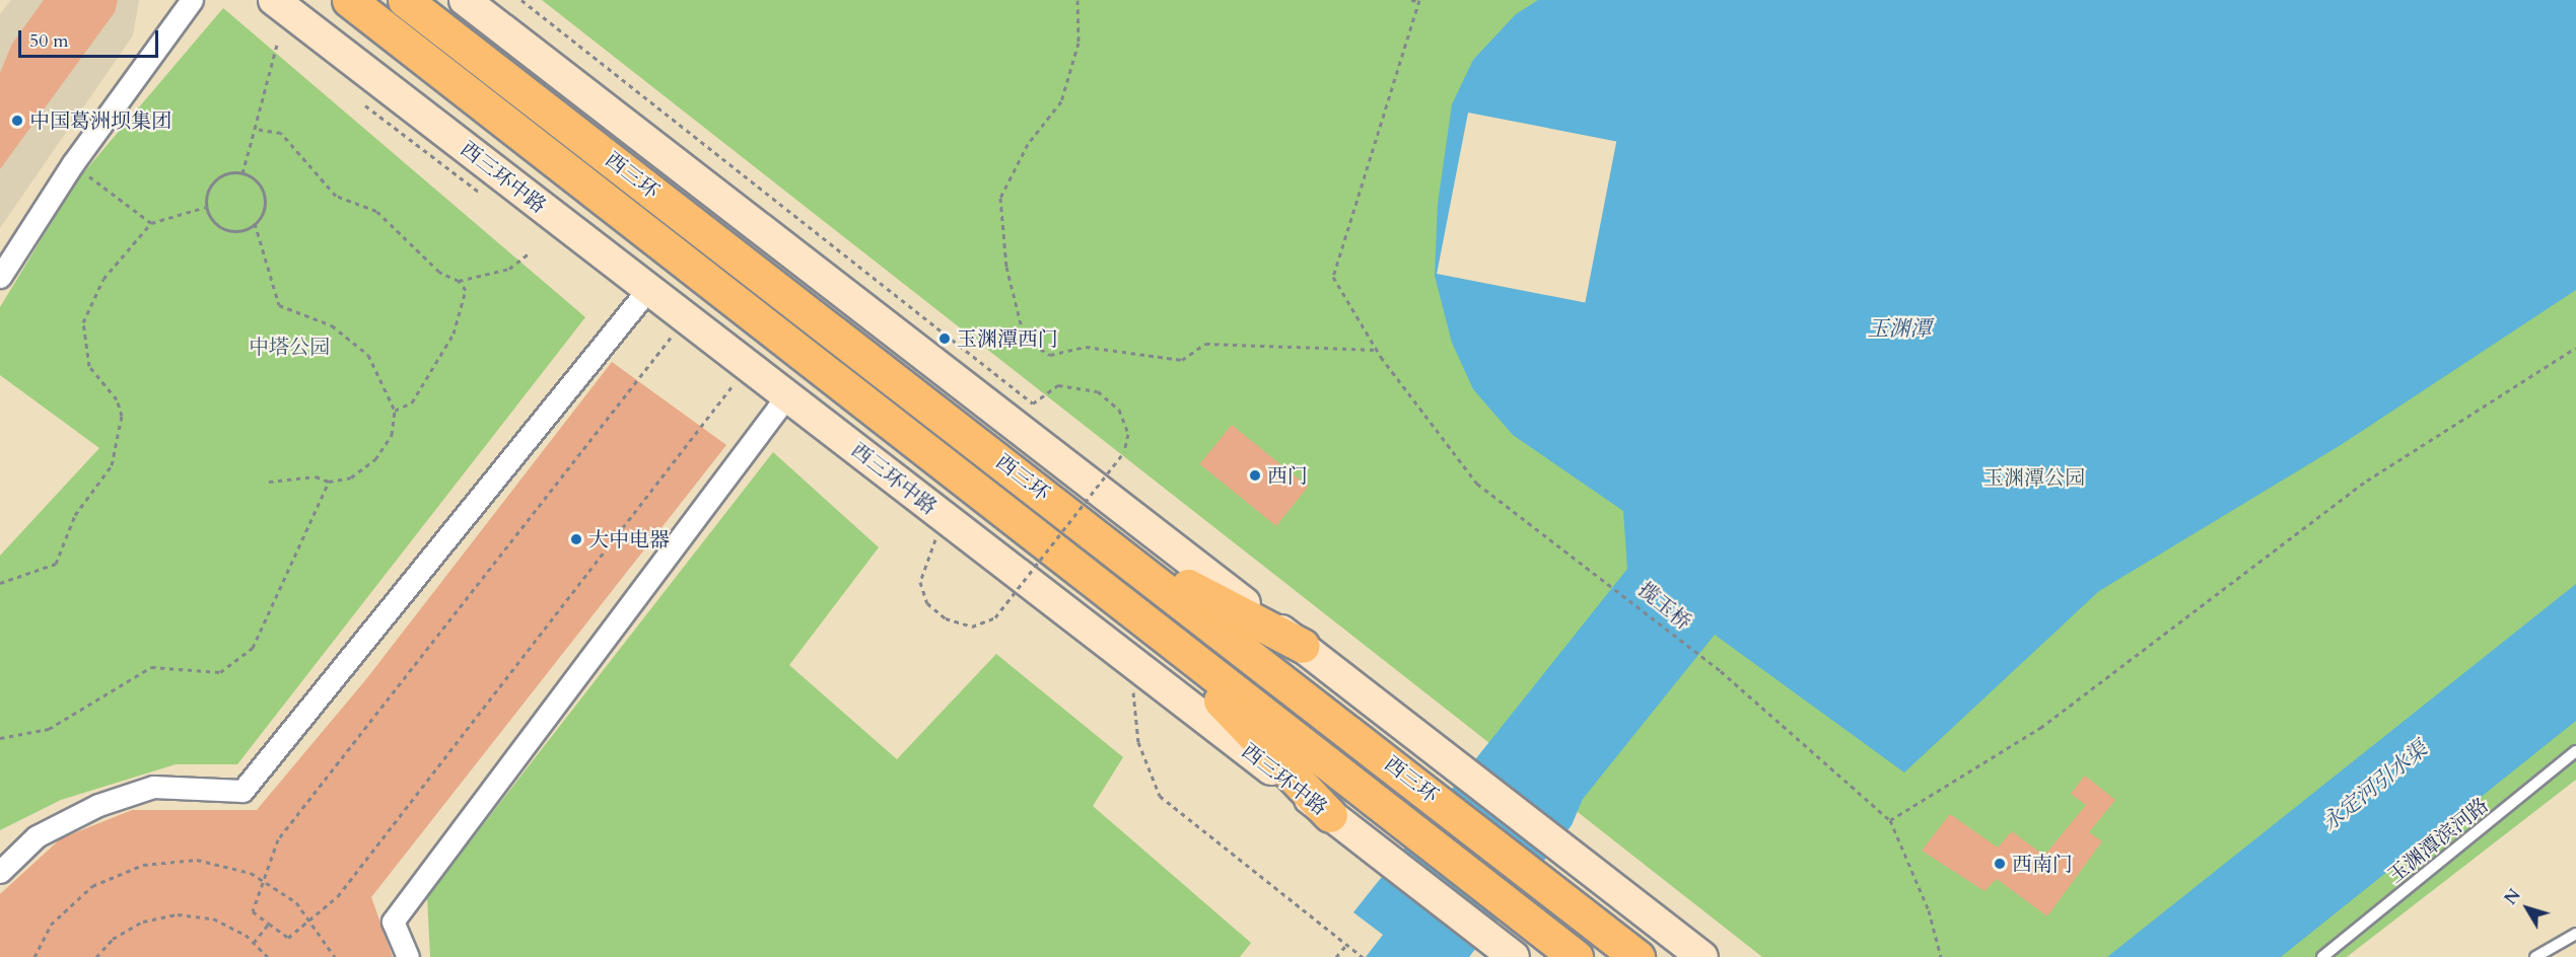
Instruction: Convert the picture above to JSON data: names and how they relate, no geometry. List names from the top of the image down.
{
  "streets": {
    "highway": ["西三环"],
    "street": ["西三环中路"],
    "lane": ["玉渊潭滨河路"],
    "path": ["揽玉桥"]
  },
  "water": ["玉渊潭", "永定河引水渠"],
  "parks": ["中塔公园", "玉渊潭公园"],
  "places": [
    "中国葛洲坝集团",
    "玉渊潭西门",
    "西门",
    "大中电器",
    "西南门"
  ],
  "scale_bar": "50 m",
  "north": "top left"
}
